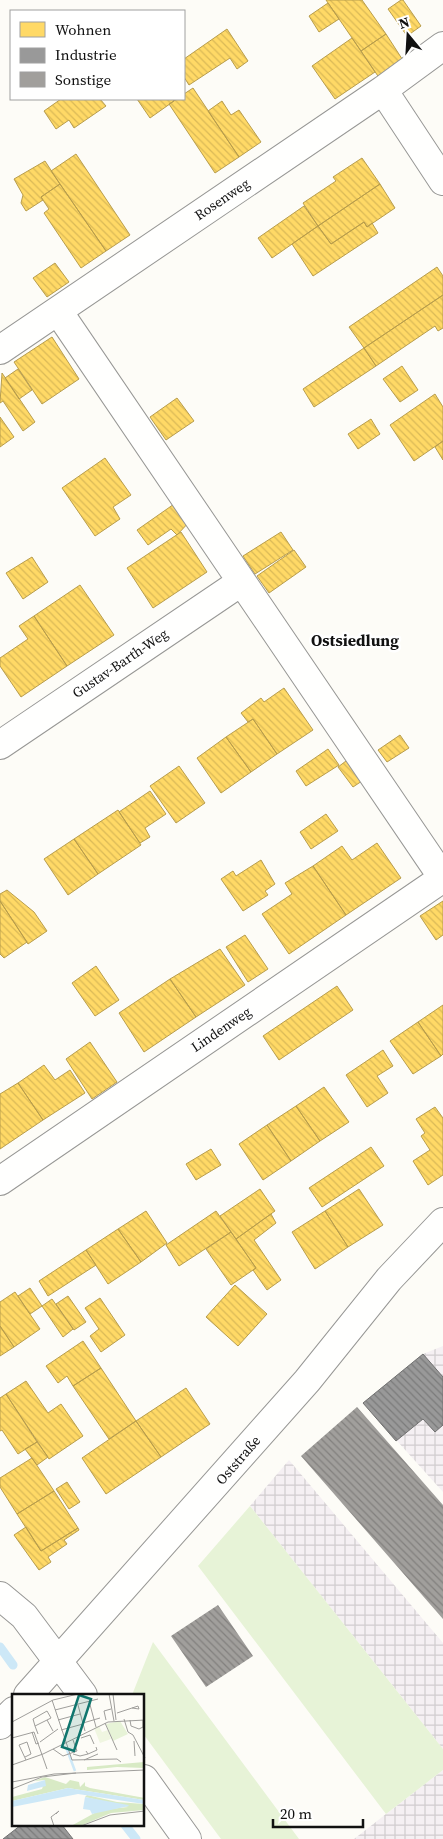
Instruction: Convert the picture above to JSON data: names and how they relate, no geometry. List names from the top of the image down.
{
  "streets": {
    "street": [
      "Rosenweg",
      "Gustav-Barth-Weg",
      "Lindenweg",
      "Oststraße"
    ]
  },
  "districts": ["Ostsiedlung"],
  "legend": ["Wohnen", "Industrie", "Sonstige"],
  "scale_bar": "20 m",
  "north": "top"
}
